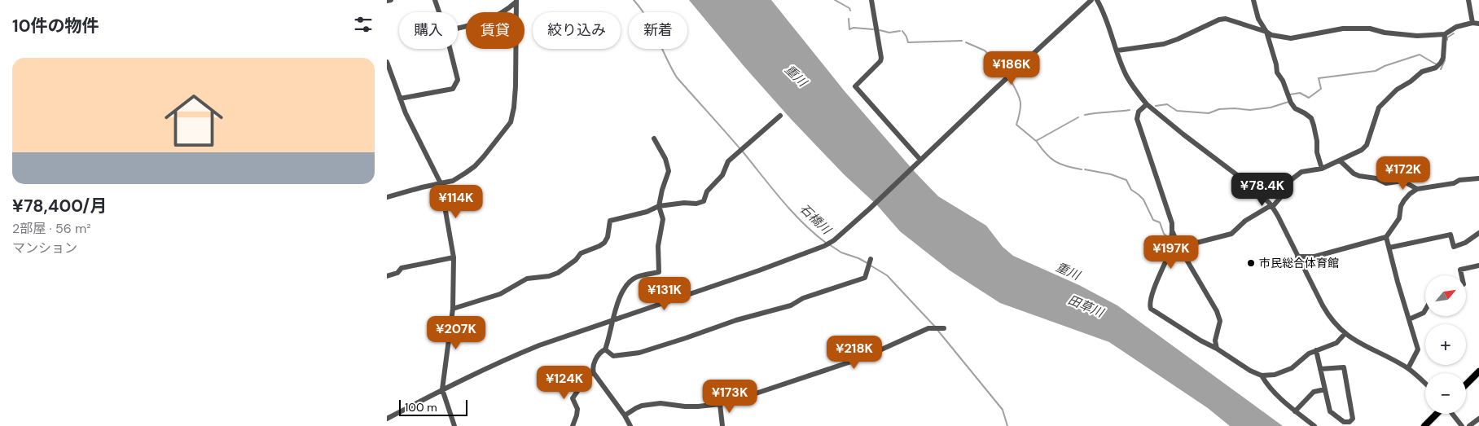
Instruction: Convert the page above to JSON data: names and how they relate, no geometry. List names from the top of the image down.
{
  "water": ["重川", "石橋川", "田草川"],
  "places": ["市民総合体育館"],
  "scale_bar": "100 m",
  "north": "top right",
  "page": {
    "heading": "10件の物件",
    "chip": [
      "購入",
      "賃貸",
      "絞り込み",
      "新着"
    ],
    "list": [
      {
        "name": "¥78,400/月",
        "note": "2部屋 · 56 m² · マンション"
      }
    ],
    "price": [
      "¥186K",
      "¥172K",
      "¥78.4K",
      "¥114K",
      "¥197K",
      "¥131K",
      "¥207K",
      "¥218K",
      "¥124K",
      "¥173K"
    ],
    "map_buttons": ["+", "−"],
    "scale": "100 m"
  }
}
